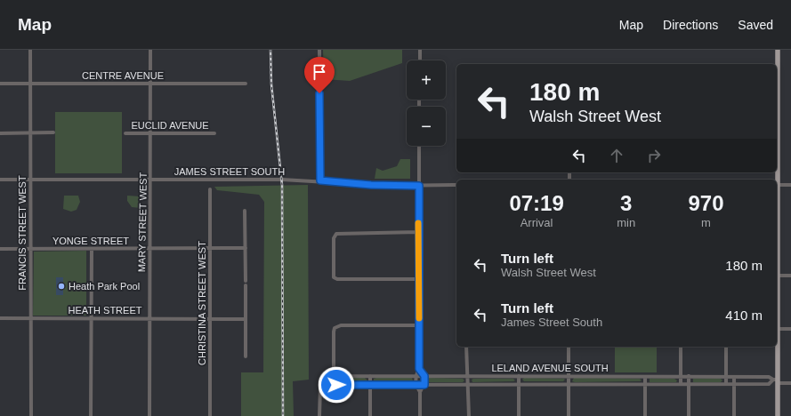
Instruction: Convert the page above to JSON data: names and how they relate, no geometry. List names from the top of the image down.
{
  "streets": {
    "street": [
      "CENTRE AVENUE",
      "EUCLID AVENUE",
      "JAMES STREET SOUTH",
      "MARY STREET WEST",
      "FRANCIS STREET WEST",
      "YONGE STREET",
      "CHRISTINA STREET WEST",
      "HEATH STREET",
      "LELAND AVENUE SOUTH"
    ]
  },
  "crossings": [
    ["CENTRE AVENUE", "MARY STREET WEST"],
    ["CENTRE AVENUE", "FRANCIS STREET WEST"],
    ["EUCLID AVENUE", "MARY STREET WEST"],
    ["JAMES STREET SOUTH", "MARY STREET WEST"],
    ["JAMES STREET SOUTH", "FRANCIS STREET WEST"],
    ["MARY STREET WEST", "YONGE STREET"],
    ["MARY STREET WEST", "HEATH STREET"],
    ["FRANCIS STREET WEST", "YONGE STREET"],
    ["FRANCIS STREET WEST", "HEATH STREET"],
    ["YONGE STREET", "CHRISTINA STREET WEST"],
    ["CHRISTINA STREET WEST", "HEATH STREET"]
  ],
  "places": ["Heath Park Pool"],
  "page": {
    "header": "Map",
    "nav": ["Map", "Directions", "Saved"],
    "map_buttons": ["+", "−"],
    "turn": ["180 m", "Walsh Street West"],
    "eta": [
      "07:19",
      "Arrival",
      "3",
      "min",
      "970",
      "m"
    ],
    "list": [
      {
        "name": "Turn left",
        "note": "Walsh Street West",
        "value": "180 m"
      },
      {
        "name": "Turn left",
        "note": "James Street South",
        "value": "410 m"
      }
    ]
  }
}
